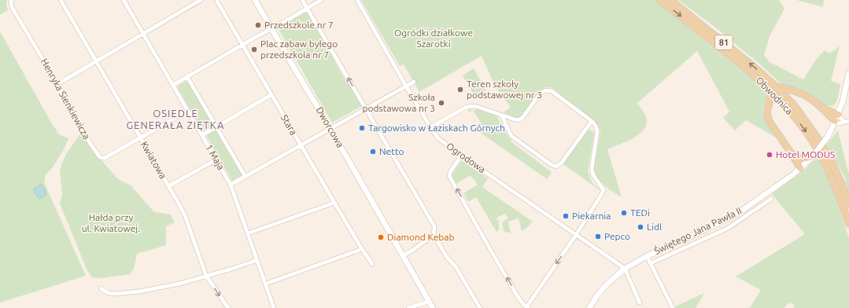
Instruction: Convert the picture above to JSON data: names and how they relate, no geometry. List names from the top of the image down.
{
  "streets": {
    "main road": ["81", "Obwodnica"],
    "street": [
      "Henryka Sienkiewicza",
      "Stara",
      "Dworcowa",
      "1 Maja",
      "Ogrodowa",
      "Kwiatowa",
      "Świętego Jana Pawła II"
    ]
  },
  "crossings": [
    ["Henryka Sienkiewicza", "Kwiatowa"],
    ["Ogrodowa", "Świętego Jana Pawła II"]
  ],
  "districts": ["OSIEDLE GENERAŁA ZIĘTKA"],
  "parks": ["Ogródki działkowe Szarotki", "Hałda przy ul. Kwiatowej."],
  "places": [
    "Przedszkole nr 7",
    "Plac zabaw byłego przedszkola nr 7",
    "Teren szkoły podstawowej nr 3",
    "Szkoła podstawowa nr 3",
    "Targowisko w Łaziskach Górnych",
    "Netto",
    "Hotel MODUS",
    "TEDi",
    "Piekarnia",
    "Lidl",
    "Pepco",
    "Diamond Kebab"
  ]
}
